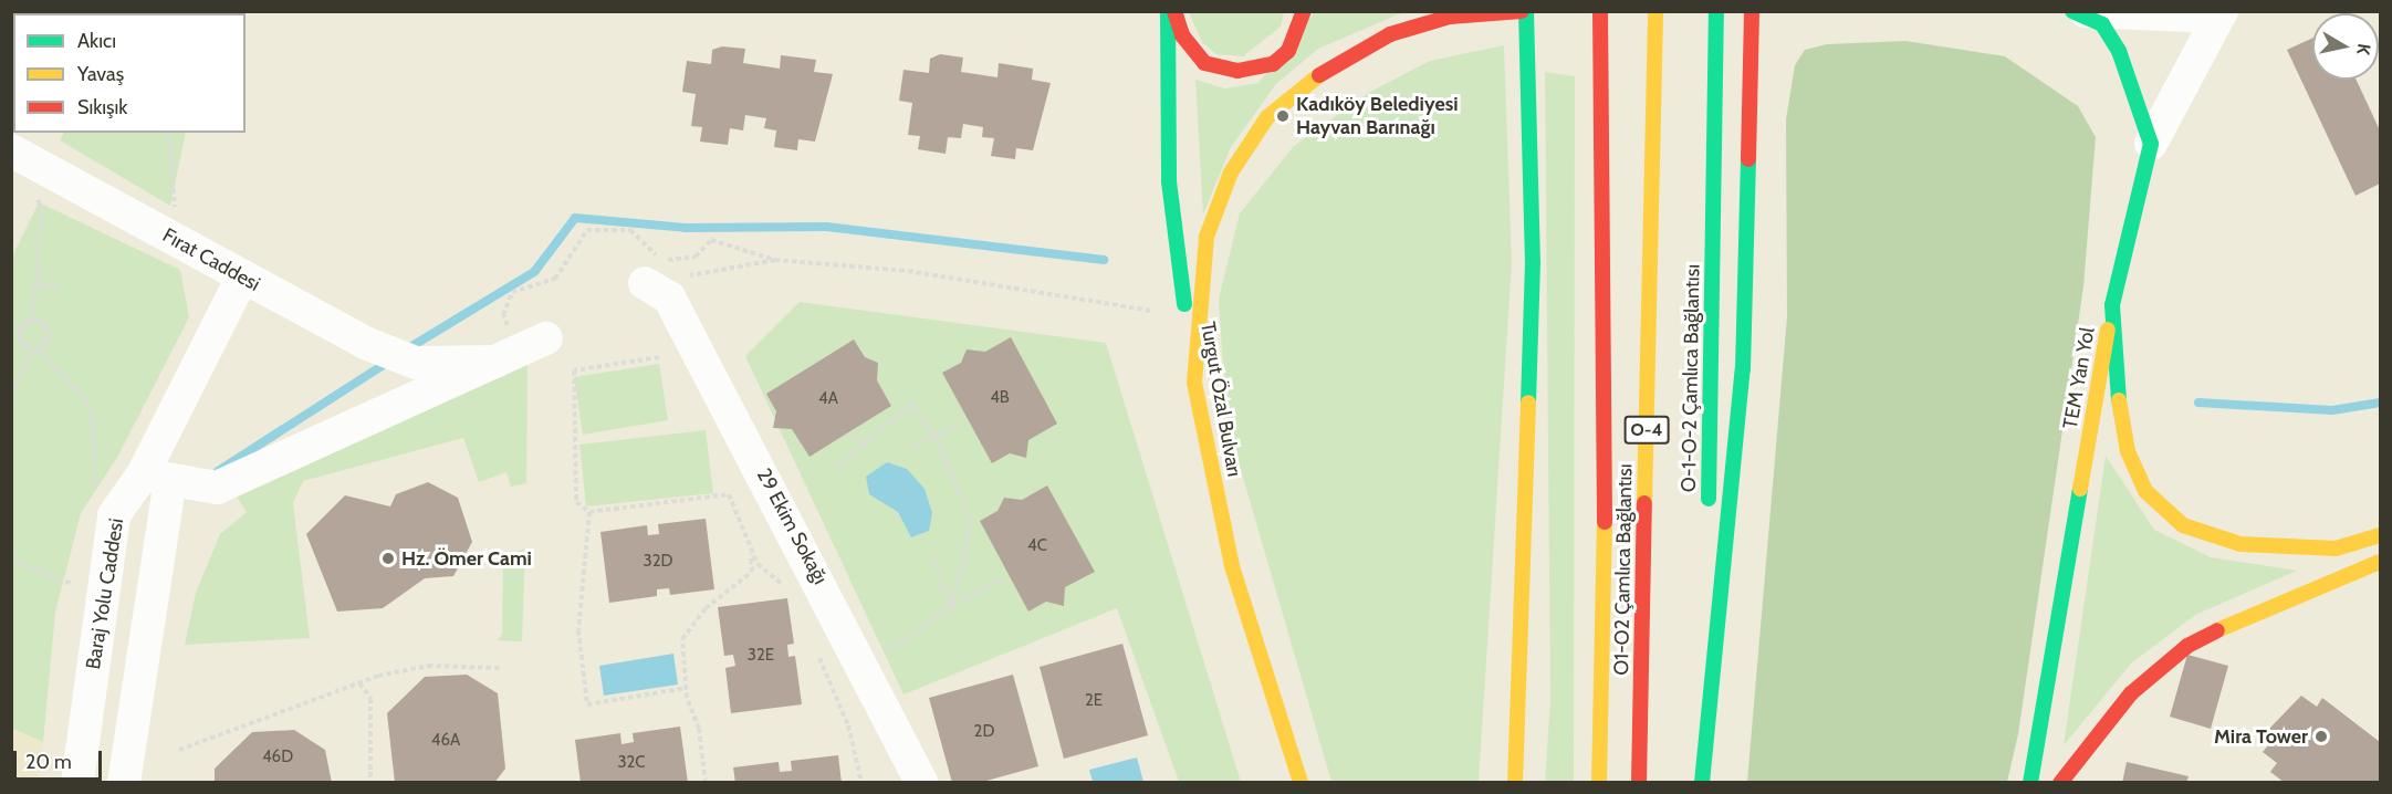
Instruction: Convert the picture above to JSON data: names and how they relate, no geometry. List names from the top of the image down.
{
  "streets": {
    "main road": [
      "O-1-O-2 Çamlıca Bağlantısı",
      "TEM Yan Yol",
      "Turgut Özal Bulvarı",
      "O-4",
      "O1-O2 Çamlıca Bağlantısı"
    ],
    "street": ["Fırat Caddesi", "29 Ekim Sokağı", "Baraj Yolu Caddesi"]
  },
  "crossings": [
    ["Fırat Caddesi", "Baraj Yolu Caddesi"]
  ],
  "places": ["Kadıköy Belediyesi Hayvan Barınağı", "Hz. Ömer Cami", "Mira Tower"],
  "house_numbers": [
    "4B",
    "4A",
    "4C",
    "32D",
    "32E",
    "2E",
    "2D",
    "46A",
    "46D",
    "32C"
  ],
  "legend": ["Akıcı", "Yavaş", "Sıkışık"],
  "scale_bar": "20 m",
  "north": "right"
}
